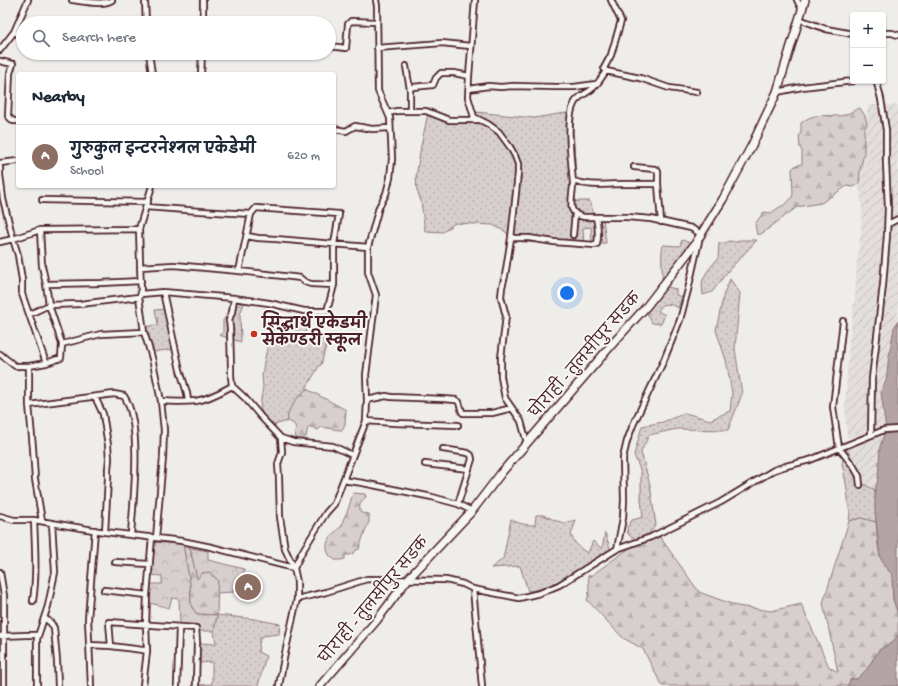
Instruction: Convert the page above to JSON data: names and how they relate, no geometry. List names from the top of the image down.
{
  "streets": {
    "main road": ["घोराही - तुलसीपुर सडक"]
  },
  "places": ["सिद्धार्थ एकेडमी सेकेण्डरी स्कूल"],
  "page": {
    "map_buttons": ["+", "−"],
    "search": "Search here",
    "heading": "Nearby",
    "list": [
      {
        "mark": "A",
        "name": "गुरुकुल इन्टरनेश्नल एकेडेमी",
        "note": "School",
        "value": "620 m"
      }
    ],
    "pins": "A"
  }
}
